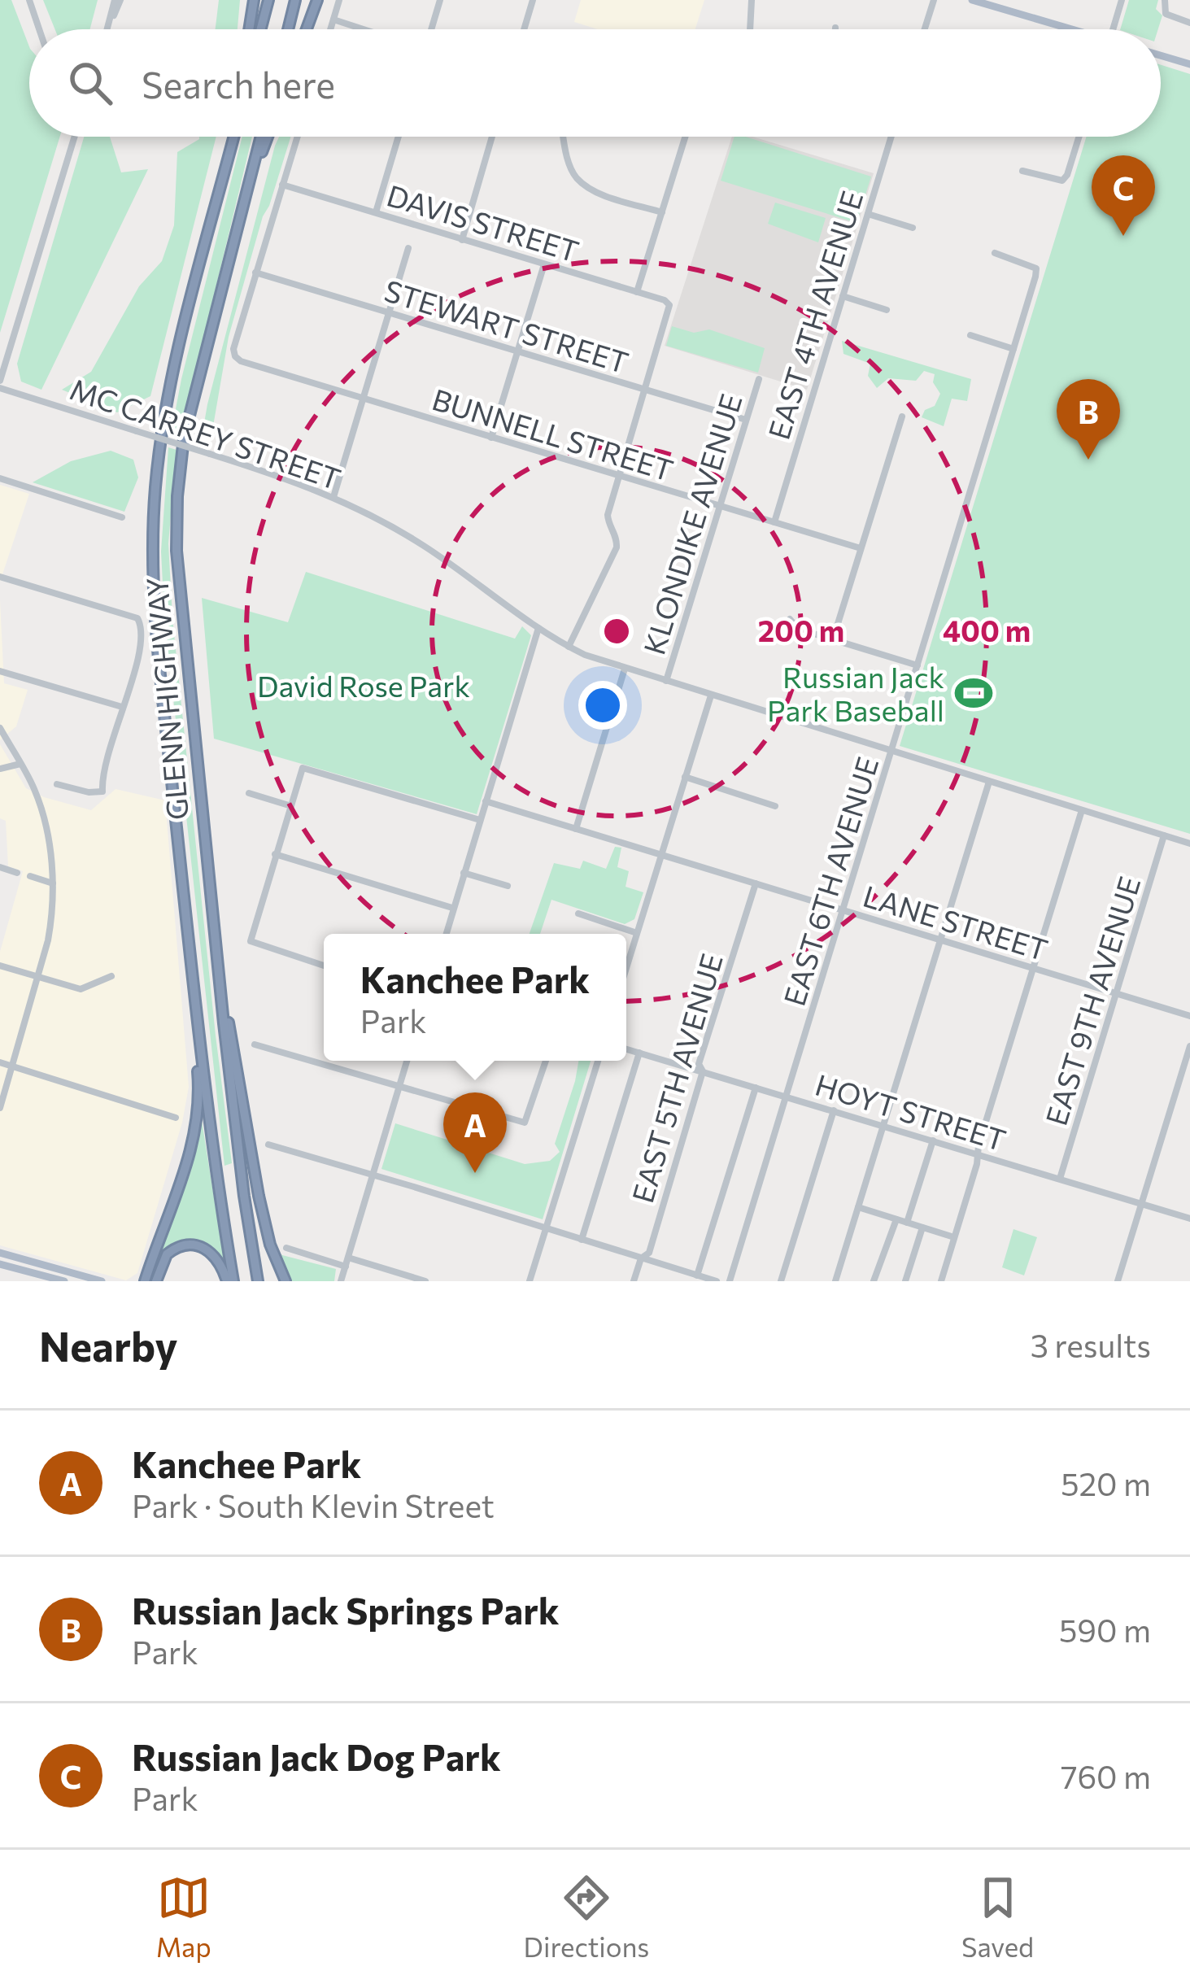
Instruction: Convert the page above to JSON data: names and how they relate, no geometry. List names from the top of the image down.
{
  "streets": {
    "highway": ["GLENN HIGHWAY"],
    "street": [
      "DAVIS STREET",
      "EAST 4TH AVENUE",
      "STEWART STREET",
      "MC CARREY STREET",
      "BUNNELL STREET",
      "KLONDIKE AVENUE",
      "EAST 6TH AVENUE",
      "LANE STREET",
      "EAST 9TH AVENUE",
      "EAST 5TH AVENUE",
      "HOYT STREET"
    ]
  },
  "crossings": [
    ["DAVIS STREET", "STEWART STREET"],
    ["EAST 4TH AVENUE", "BUNNELL STREET"],
    ["STEWART STREET", "BUNNELL STREET"],
    ["STEWART STREET", "KLONDIKE AVENUE"],
    ["MC CARREY STREET", "KLONDIKE AVENUE"],
    ["MC CARREY STREET", "EAST 6TH AVENUE"],
    ["MC CARREY STREET", "EAST 9TH AVENUE"],
    ["BUNNELL STREET", "KLONDIKE AVENUE"],
    ["EAST 6TH AVENUE", "LANE STREET"],
    ["EAST 6TH AVENUE", "HOYT STREET"],
    ["LANE STREET", "EAST 9TH AVENUE"],
    ["LANE STREET", "EAST 5TH AVENUE"],
    ["EAST 9TH AVENUE", "HOYT STREET"],
    ["EAST 5TH AVENUE", "HOYT STREET"]
  ],
  "parks": ["David Rose Park"],
  "places": {
    "sports": ["Russian Jack Park Baseball"]
  },
  "page": {
    "search": "Search here",
    "pins": ["C", "B", "A"],
    "popup": ["Kanchee Park", "Park"],
    "heading": ["Nearby", "3 results"],
    "list": [
      {
        "mark": "A",
        "name": "Kanchee Park",
        "note": "Park · South Klevin Street",
        "value": "520 m"
      },
      {
        "mark": "B",
        "name": "Russian Jack Springs Park",
        "note": "Park",
        "value": "590 m"
      },
      {
        "mark": "C",
        "name": "Russian Jack Dog Park",
        "note": "Park",
        "value": "760 m"
      }
    ],
    "nav": ["Map", "Directions", "Saved"]
  },
  "rings": ["200 m", "400 m"]
}
